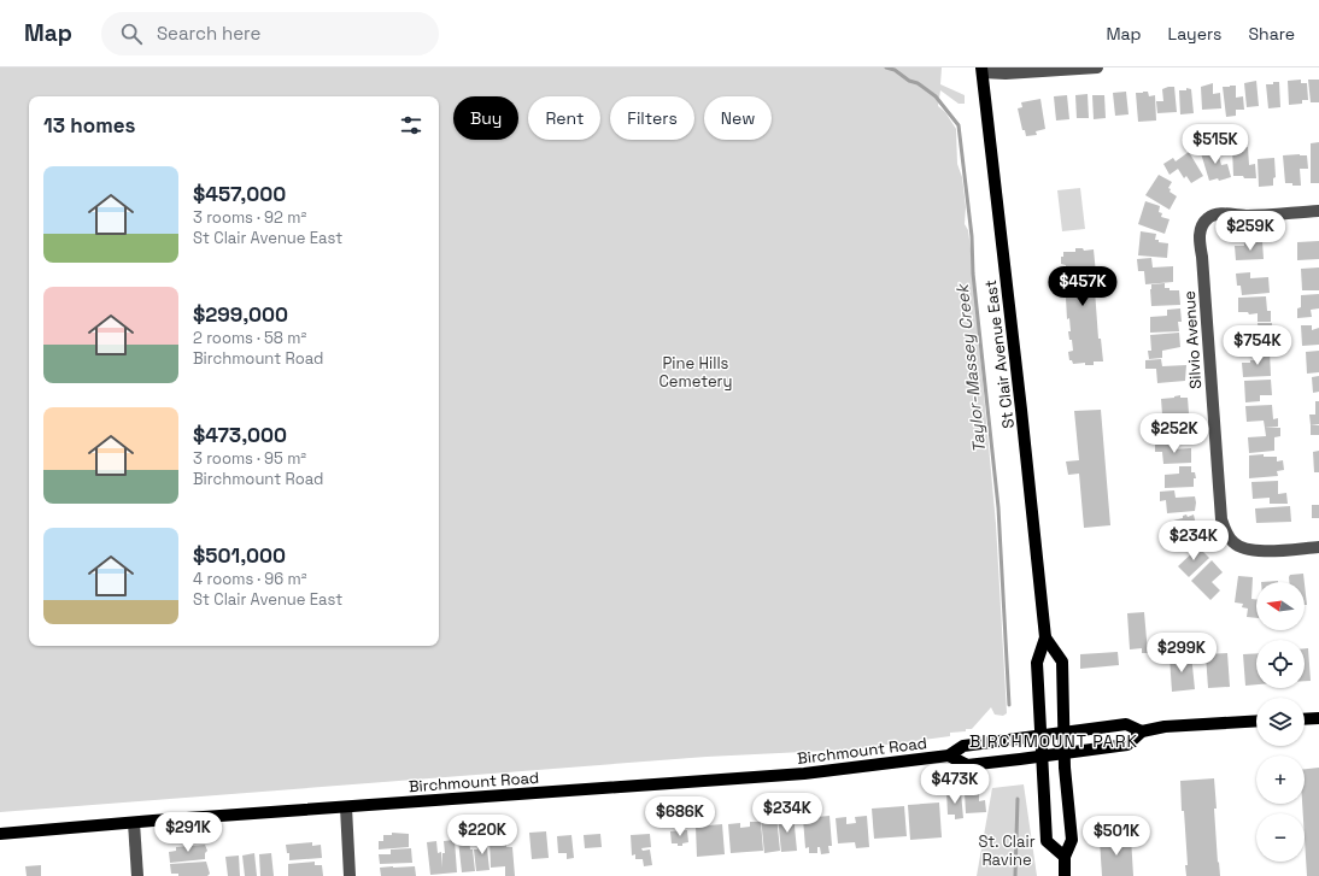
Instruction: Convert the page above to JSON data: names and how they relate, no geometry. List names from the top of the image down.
{
  "streets": {
    "main road": ["St Clair Avenue East", "Birchmount Road"],
    "street": ["Silvio Avenue"]
  },
  "crossings": [
    ["St Clair Avenue East", "Birchmount Road"]
  ],
  "districts": ["BIRCHMOUNT PARK"],
  "water": ["Taylor-Massey Creek"],
  "parks": ["Pine Hills Cemetery", "St. Clair Ravine"],
  "north": "left",
  "page": {
    "header": "Map",
    "search": "Search here",
    "nav": ["Map", "Layers", "Share"],
    "chip": [
      "Buy",
      "Rent",
      "Filters",
      "New"
    ],
    "heading": "13 homes",
    "price": [
      "$515K",
      "$259K",
      "$457K",
      "$754K",
      "$252K",
      "$234K",
      "$299K",
      "$473K",
      "$234K",
      "$686K",
      "$291K",
      "$220K",
      "$501K"
    ],
    "list": [
      {
        "name": "$457,000",
        "note": "3 rooms · 92 m² · St Clair Avenue East"
      },
      {
        "name": "$299,000",
        "note": "2 rooms · 58 m² · Birchmount Road"
      },
      {
        "name": "$473,000",
        "note": "3 rooms · 95 m² · Birchmount Road"
      },
      {
        "name": "$501,000",
        "note": "4 rooms · 96 m² · St Clair Avenue East"
      }
    ],
    "map_buttons": ["+", "−"]
  }
}
